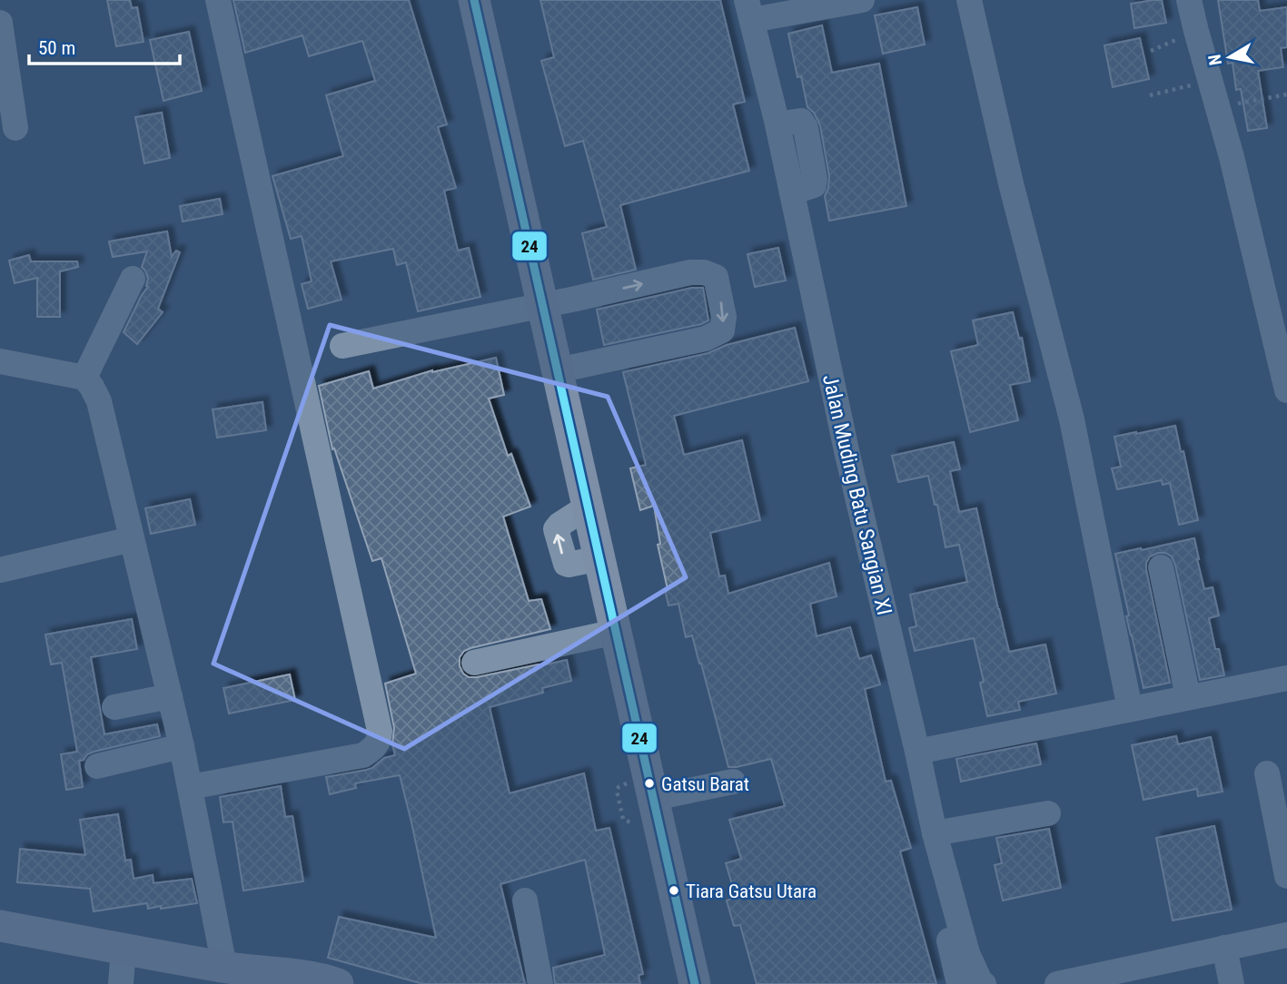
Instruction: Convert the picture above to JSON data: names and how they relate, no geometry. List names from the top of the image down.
{
  "streets": {
    "street": ["Jalan Muding Batu Sangian XI"]
  },
  "places": ["Gatsu Barat", "Tiara Gatsu Utara"],
  "lines": ["transit line 24"],
  "scale_bar": "50 m",
  "north": "left"
}
